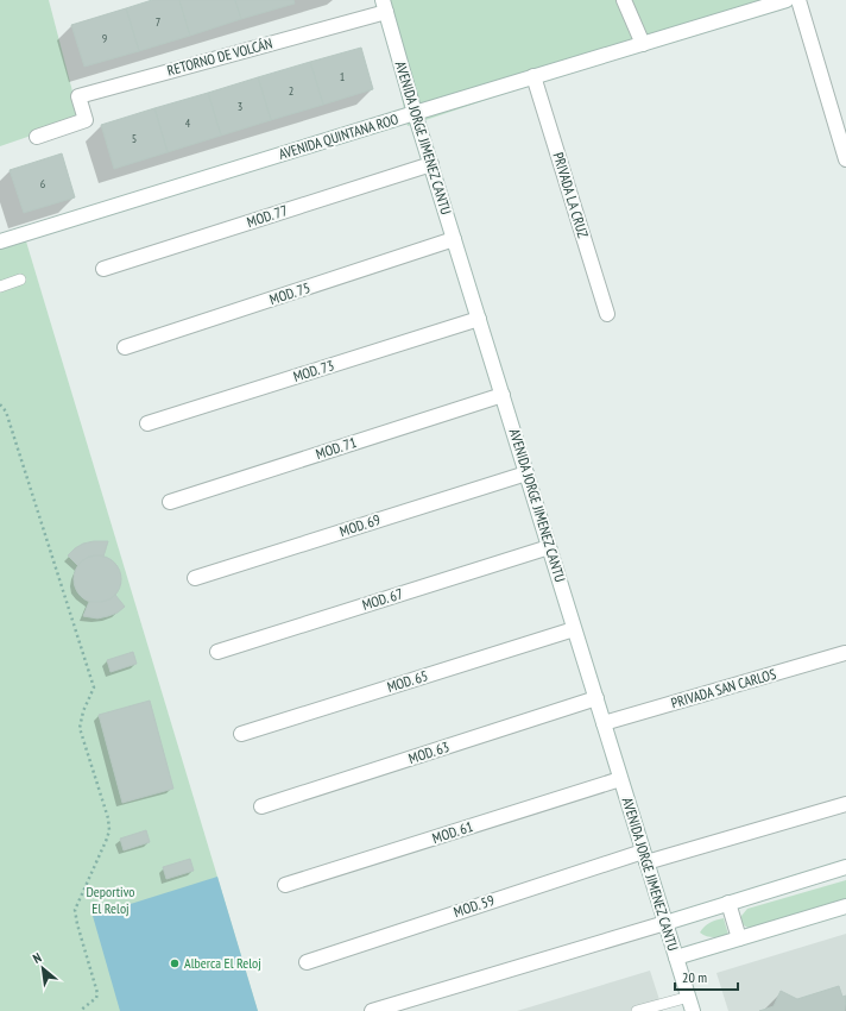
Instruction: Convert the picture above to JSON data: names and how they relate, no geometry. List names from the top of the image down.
{
  "streets": {
    "street": [
      "RETORNO DE VOLCÁN",
      "AVENIDA QUINTANA ROO",
      "AVENIDA JORGE JIMENEZ CANTU",
      "PRIVADA LA CRUZ",
      "MOD. 77",
      "MOD. 75",
      "MOD. 73",
      "MOD. 71",
      "MOD. 69",
      "MOD. 67",
      "MOD. 65",
      "PRIVADA SAN CARLOS",
      "MOD. 63",
      "MOD. 61",
      "MOD. 59"
    ]
  },
  "crossings": [
    ["RETORNO DE VOLCÁN", "AVENIDA JORGE JIMENEZ CANTU"],
    ["AVENIDA QUINTANA ROO", "AVENIDA JORGE JIMENEZ CANTU"],
    ["AVENIDA QUINTANA ROO", "PRIVADA LA CRUZ"],
    ["AVENIDA JORGE JIMENEZ CANTU", "MOD. 77"],
    ["AVENIDA JORGE JIMENEZ CANTU", "MOD. 75"],
    ["AVENIDA JORGE JIMENEZ CANTU", "MOD. 73"],
    ["AVENIDA JORGE JIMENEZ CANTU", "MOD. 71"],
    ["AVENIDA JORGE JIMENEZ CANTU", "MOD. 69"],
    ["AVENIDA JORGE JIMENEZ CANTU", "MOD. 67"],
    ["AVENIDA JORGE JIMENEZ CANTU", "MOD. 65"],
    ["AVENIDA JORGE JIMENEZ CANTU", "PRIVADA SAN CARLOS"],
    ["AVENIDA JORGE JIMENEZ CANTU", "MOD. 63"],
    ["AVENIDA JORGE JIMENEZ CANTU", "MOD. 61"],
    ["AVENIDA JORGE JIMENEZ CANTU", "MOD. 59"]
  ],
  "parks": ["Deportivo El Reloj"],
  "places": ["Alberca El Reloj"],
  "house_numbers": [
    "7",
    "9",
    "1",
    "2",
    "3",
    "4",
    "5",
    "6"
  ],
  "scale_bar": "20 m",
  "north": "top left"
}
